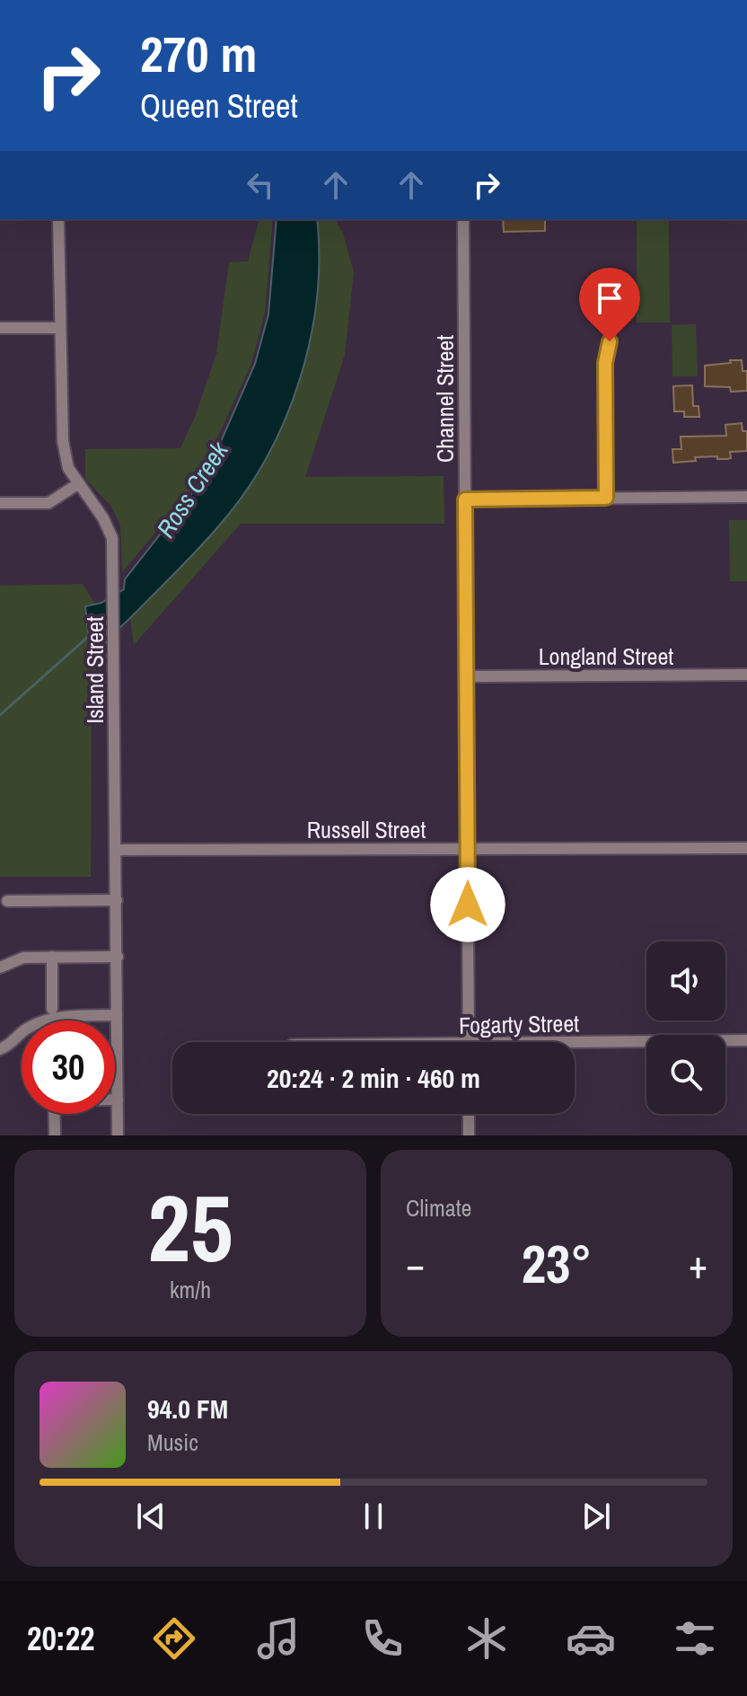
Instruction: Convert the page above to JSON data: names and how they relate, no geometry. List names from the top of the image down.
{
  "streets": {
    "street": [
      "Channel Street",
      "Longland Street",
      "Island Street",
      "Russell Street",
      "Fogarty Street"
    ]
  },
  "crossings": [
    ["Channel Street", "Longland Street"],
    ["Channel Street", "Russell Street"],
    ["Island Street", "Russell Street"]
  ],
  "water": ["Ross Creek"],
  "page": {
    "turn": ["270 m", "Queen Street"],
    "limit": "30",
    "trip": "20:24 · 2 min · 460 m",
    "tile": [
      ["25", "km/h"],
      "Climate"
    ],
    "heat": ["−", "23°", "+"],
    "song": ["94.0 FM", "Music"],
    "tabs": "20:22"
  }
}
